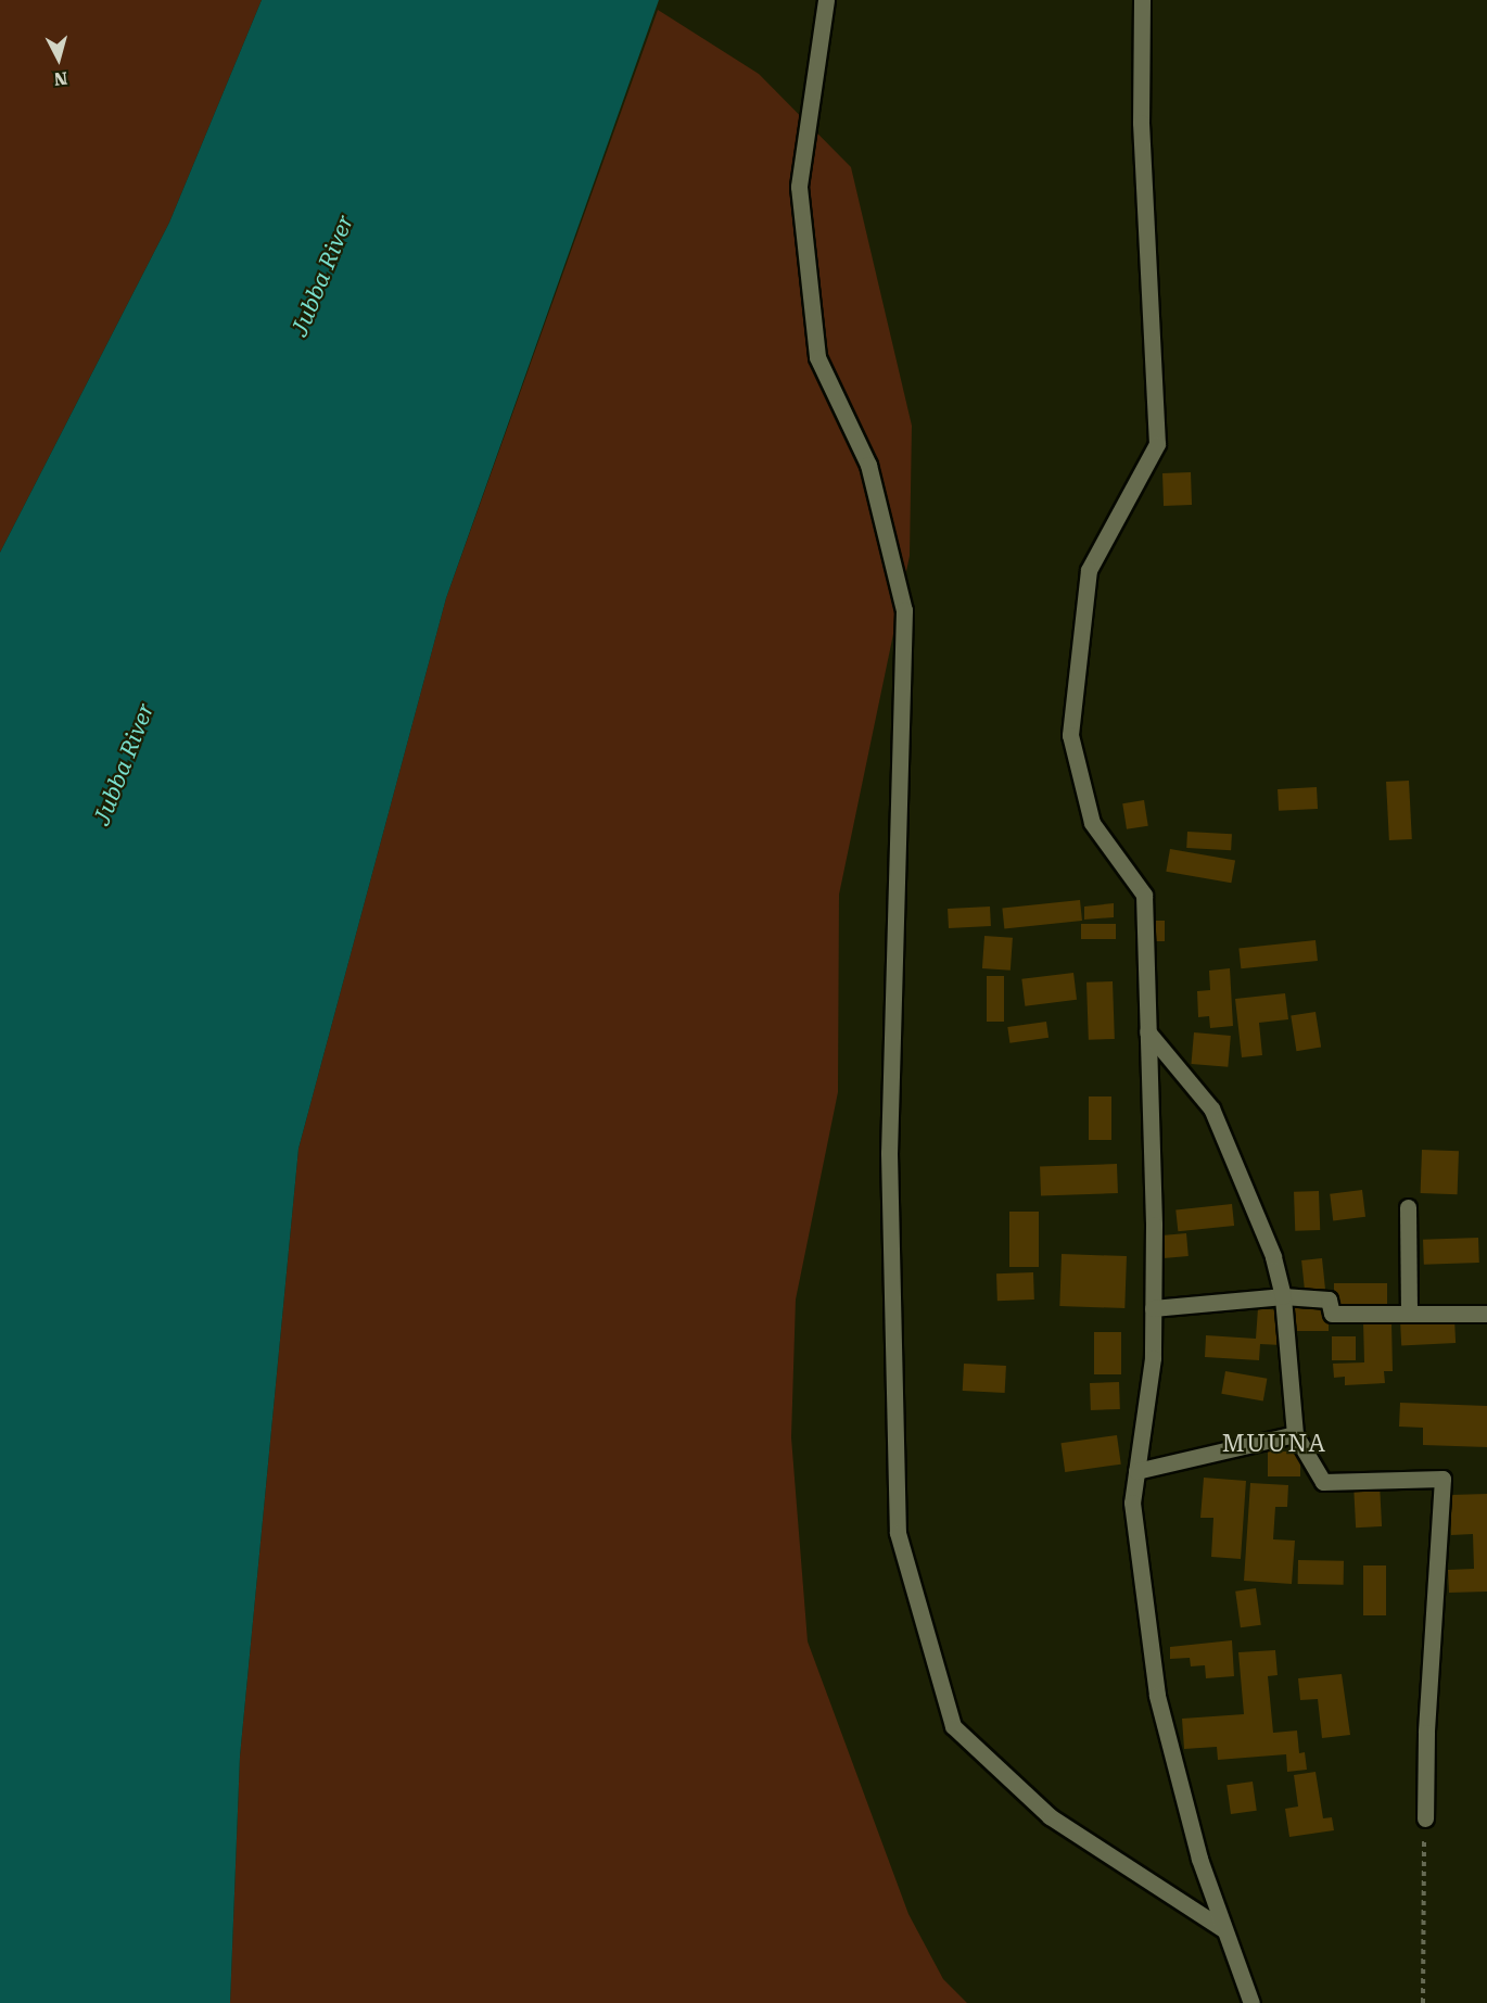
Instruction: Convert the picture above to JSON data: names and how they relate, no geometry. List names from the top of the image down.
{
  "districts": ["MUUNA"],
  "water": ["Jubba River"],
  "north": "bottom"
}
